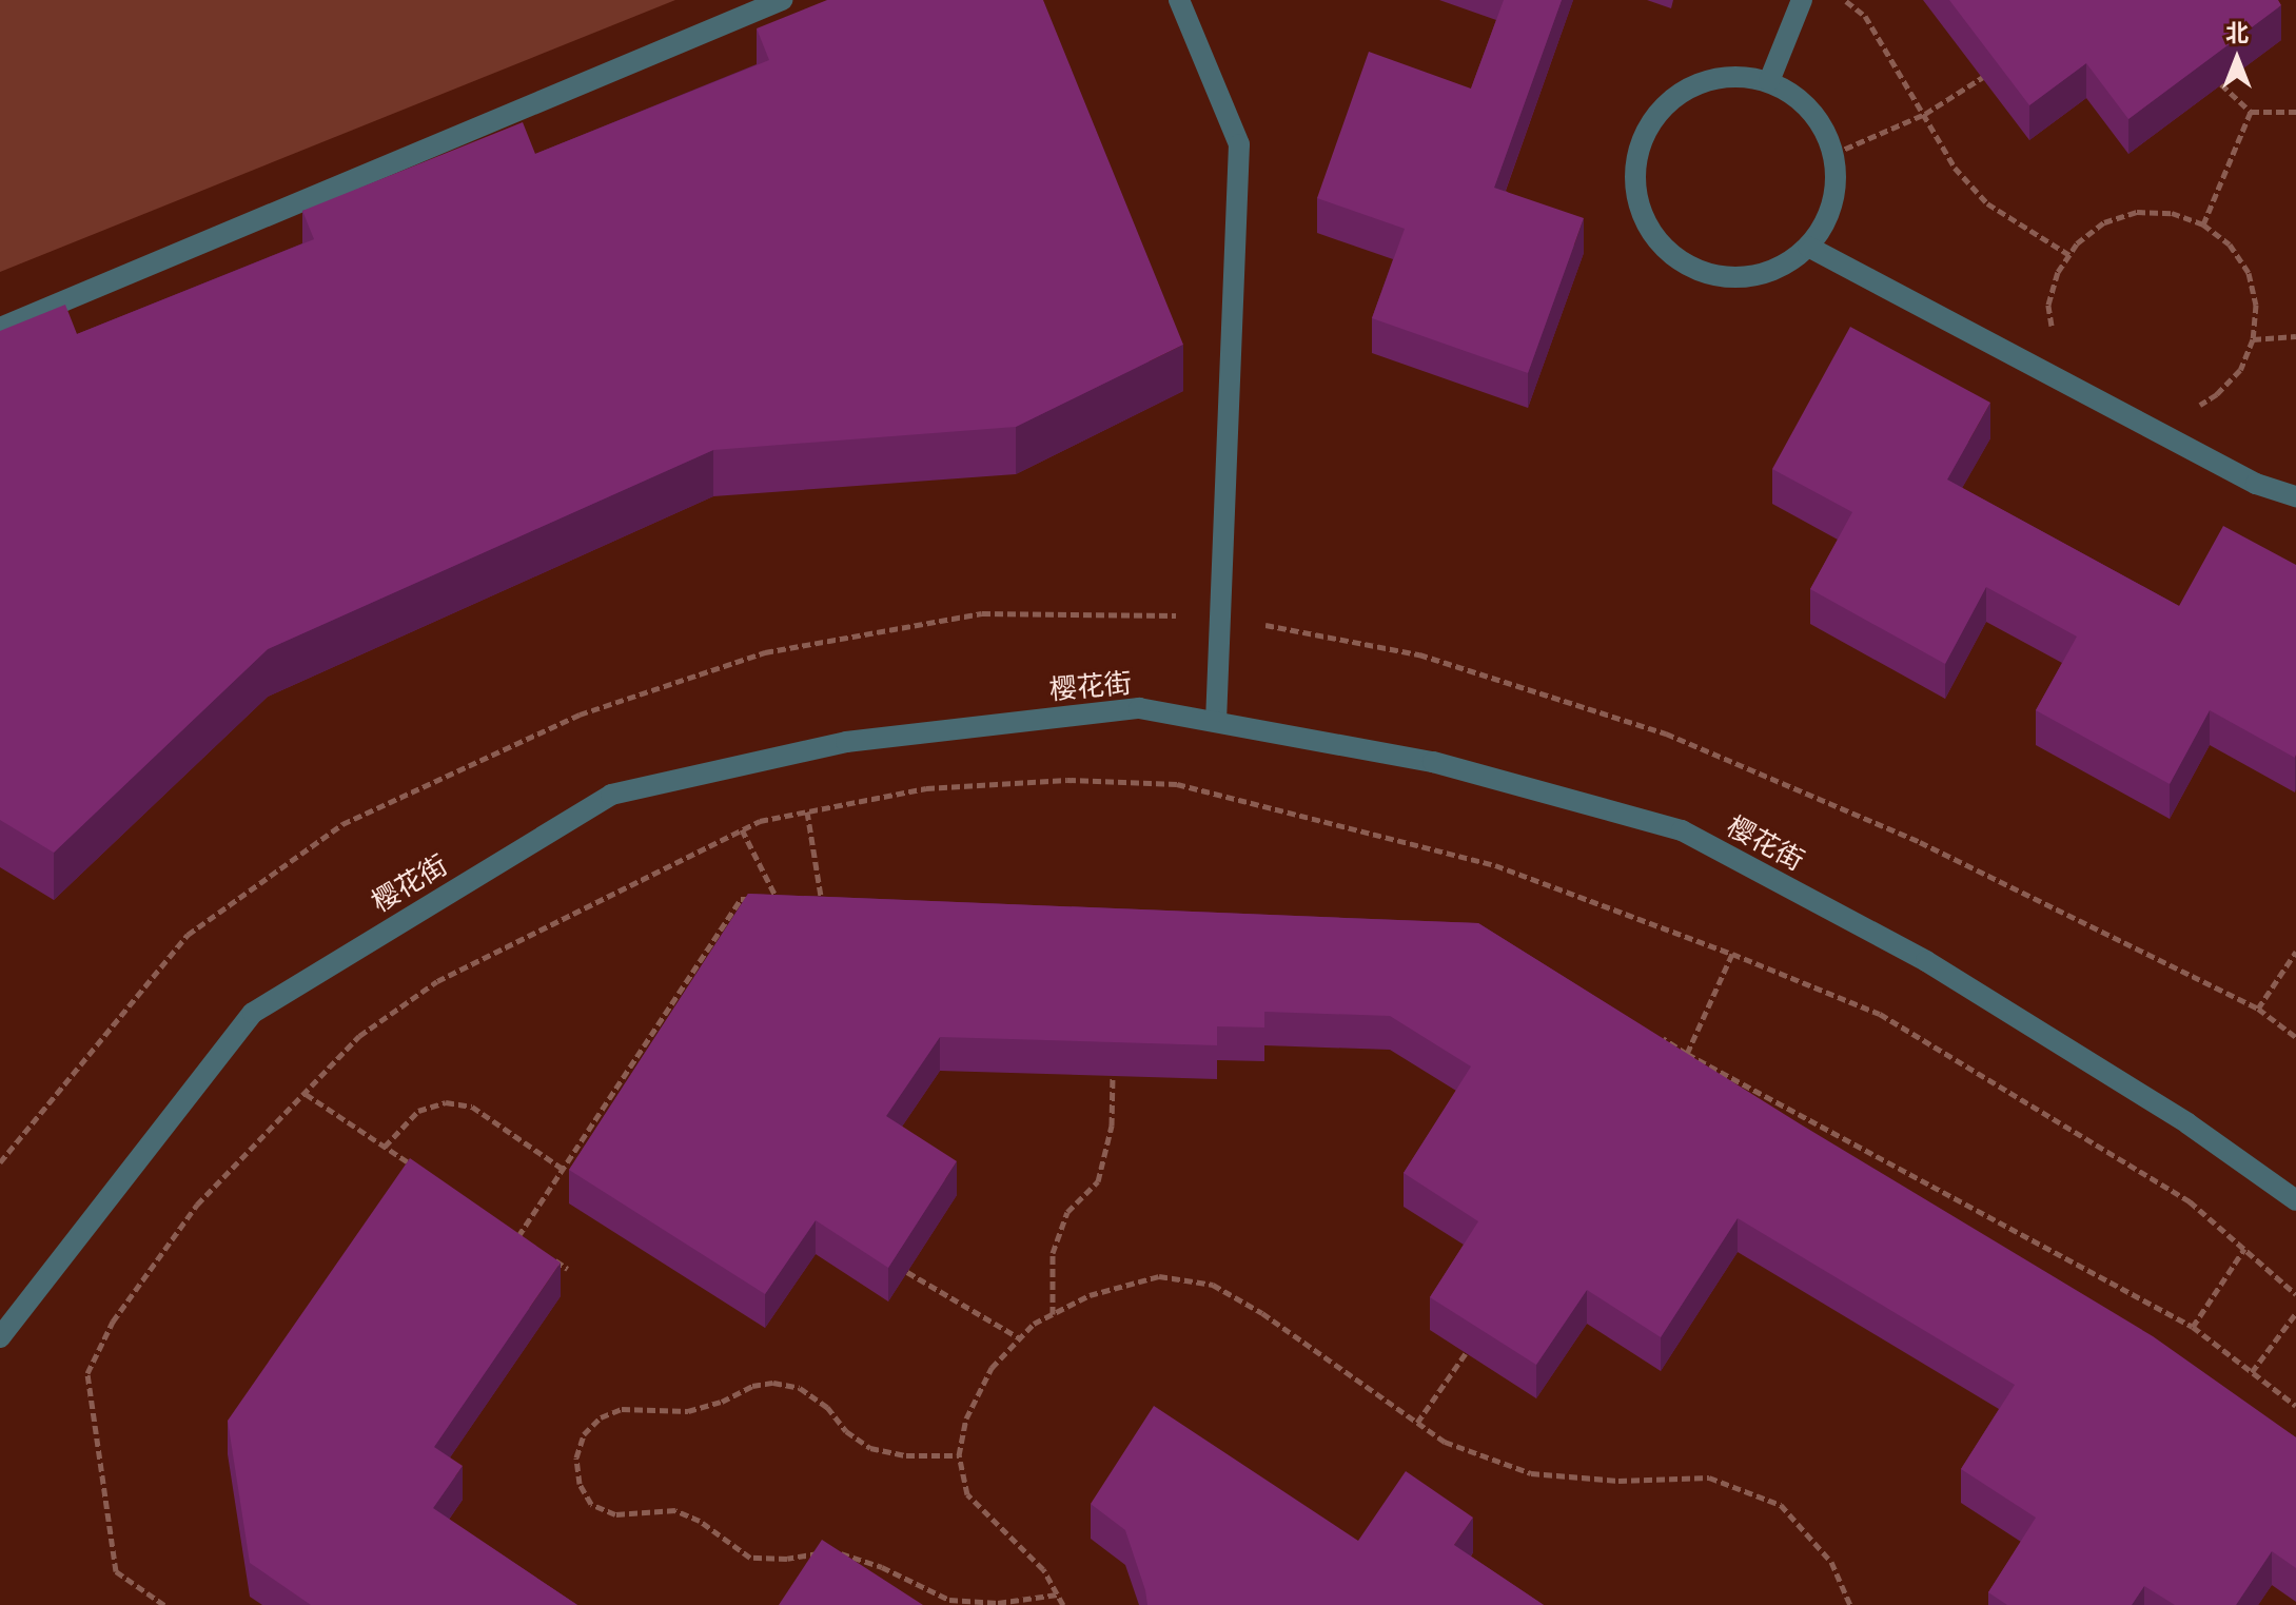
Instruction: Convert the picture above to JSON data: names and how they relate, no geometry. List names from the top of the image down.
{
  "streets": {
    "street": ["樱花街"]
  },
  "north": "top"
}
